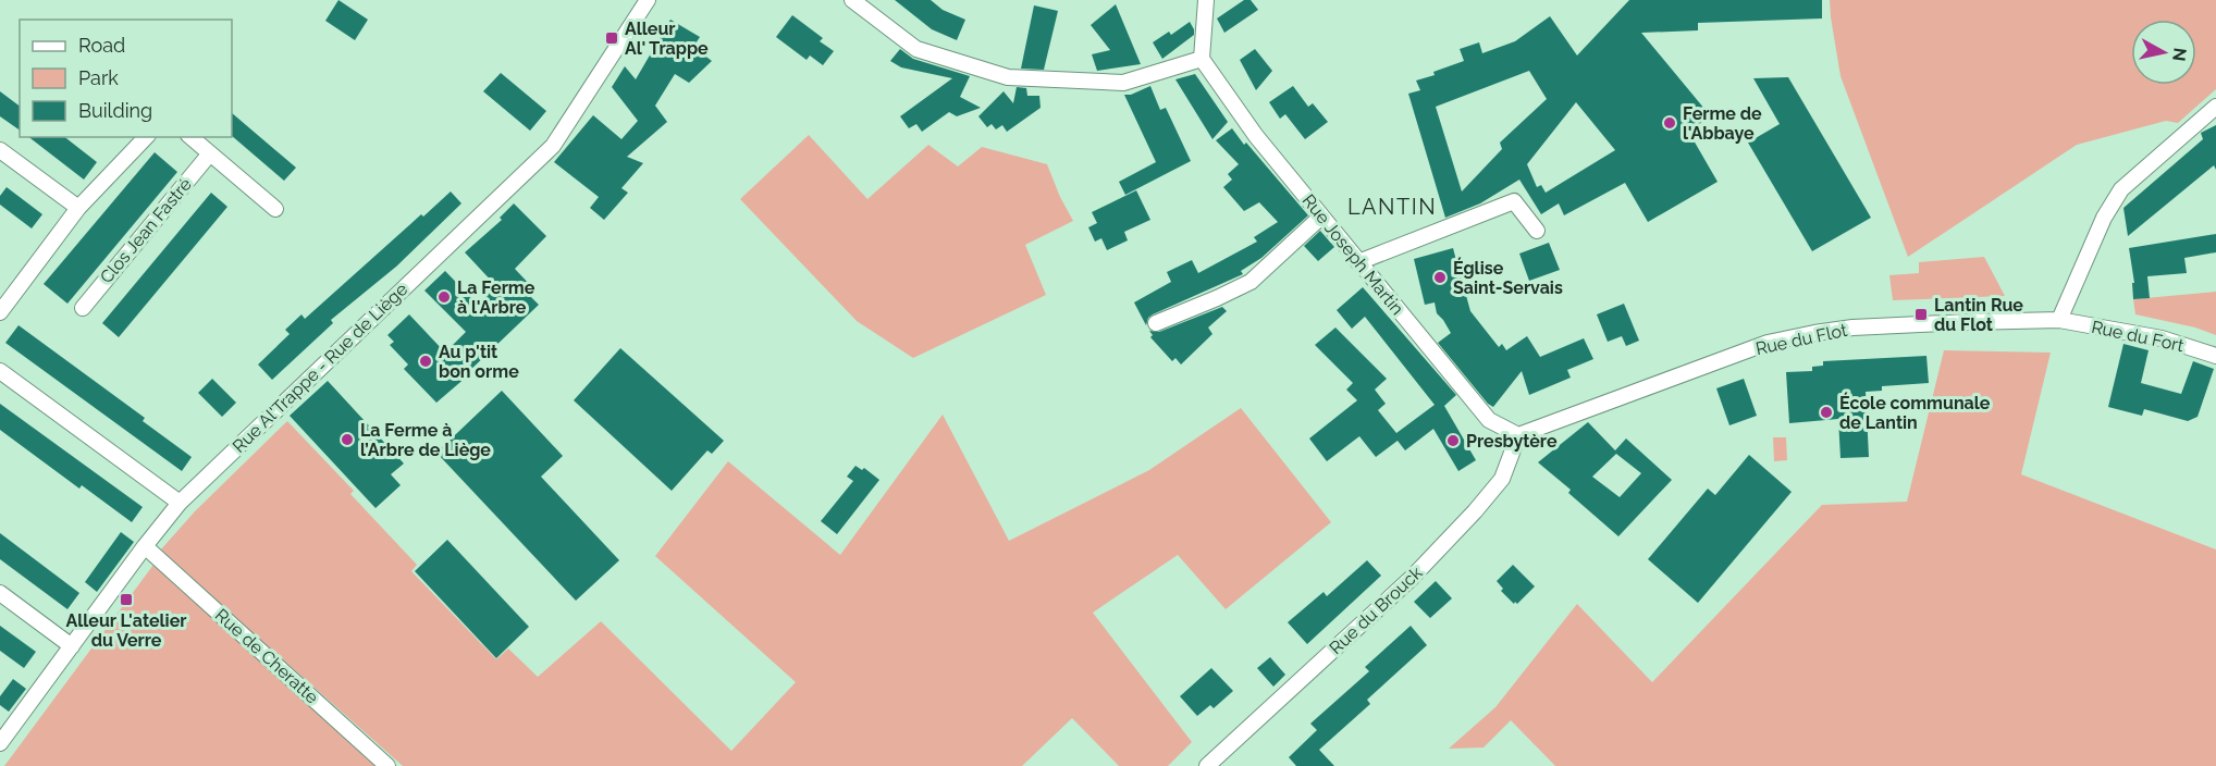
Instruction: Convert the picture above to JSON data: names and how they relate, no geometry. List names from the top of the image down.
{
  "streets": {
    "street": [
      "Clos Jean Fastré",
      "Rue Joseph Martin",
      "Rue du Fort",
      "Rue du Flot",
      "Rue Al'Trappe - Rue de Liège",
      "Rue du Brouck",
      "Rue de Cheratte"
    ]
  },
  "crossings": [
    ["Rue Joseph Martin", "Rue du Flot"],
    ["Rue Joseph Martin", "Rue du Brouck"],
    ["Rue du Fort", "Rue du Flot"],
    ["Rue du Flot", "Rue du Brouck"],
    ["Rue Al'Trappe - Rue de Liège", "Rue de Cheratte"]
  ],
  "districts": ["LANTIN"],
  "places": {
    "transit": ["Alleur Al' Trappe", "Lantin Rue du Flot", "Alleur L'atelier du Verre"],
    "other": [
      "Ferme de l'Abbaye",
      "Église Saint-Servais",
      "La Ferme à l'Arbre",
      "Au p'tit bon orme",
      "École communale de Lantin",
      "La Ferme à l’Arbre de Liège",
      "Presbytère"
    ]
  },
  "legend": ["Road", "Park", "Building"],
  "north": "right"
}
